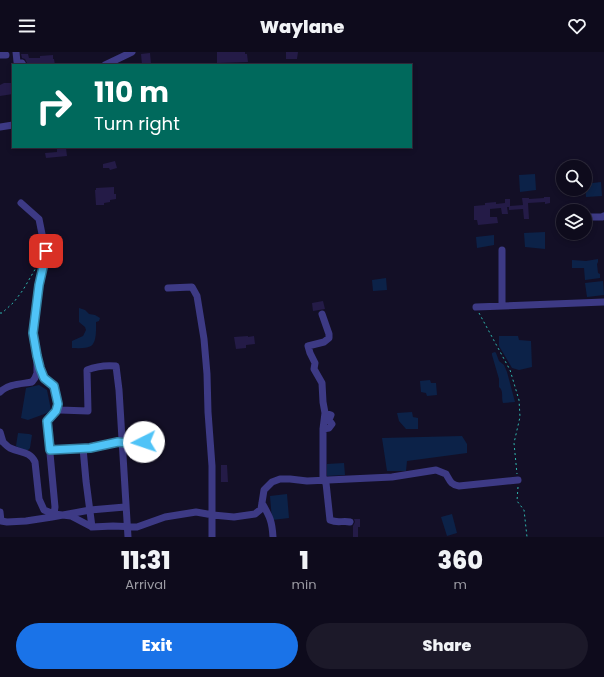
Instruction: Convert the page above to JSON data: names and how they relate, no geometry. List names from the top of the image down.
{
  "page": {
    "header": "Waylane",
    "turn": ["110 m", "Turn right"],
    "eta": [
      "11:31",
      "Arrival",
      "1",
      "min",
      "360",
      "m"
    ],
    "buttons": ["Exit", "Share"]
  }
}
